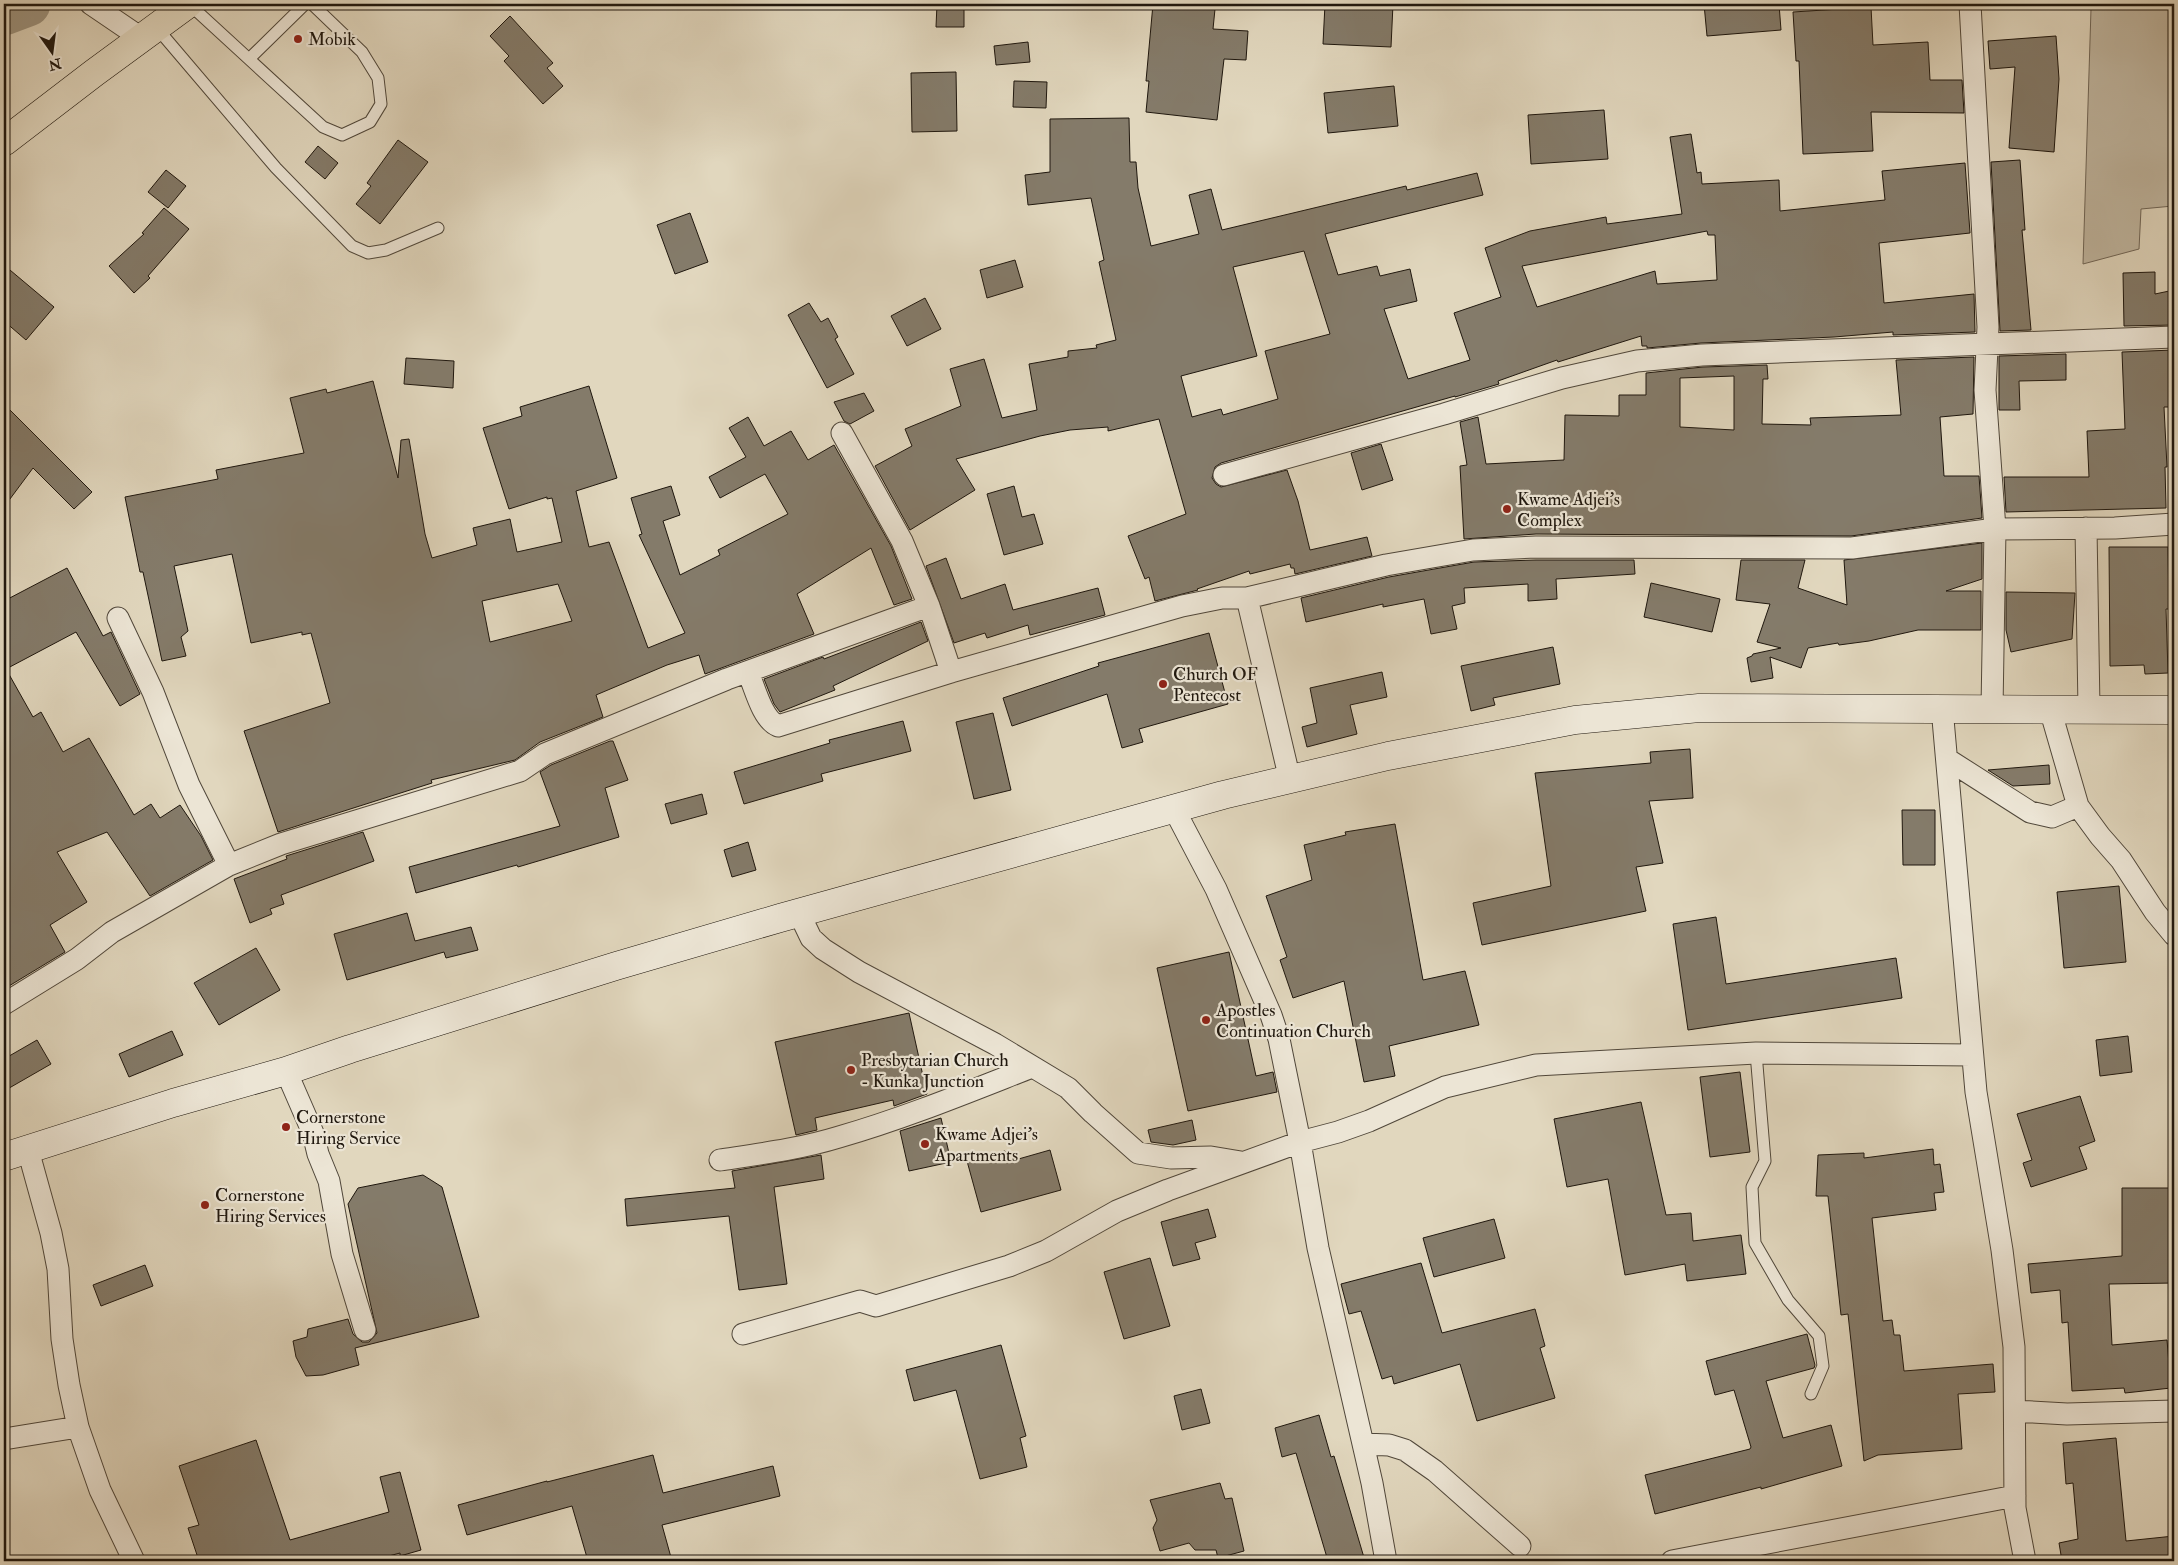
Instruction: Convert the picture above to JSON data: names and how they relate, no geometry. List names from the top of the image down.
{
  "places": [
    "Mobik",
    "Kwame Adjei's Complex",
    "Church OF Pentecost",
    "Apostles Continuation Church",
    "Presbytarian Church - Kunka Junction",
    "Cornerstone Hiring Service",
    "Kwame Adjei's Apartments",
    "Cornerstone Hiring Services"
  ],
  "north": "bottom"
}
